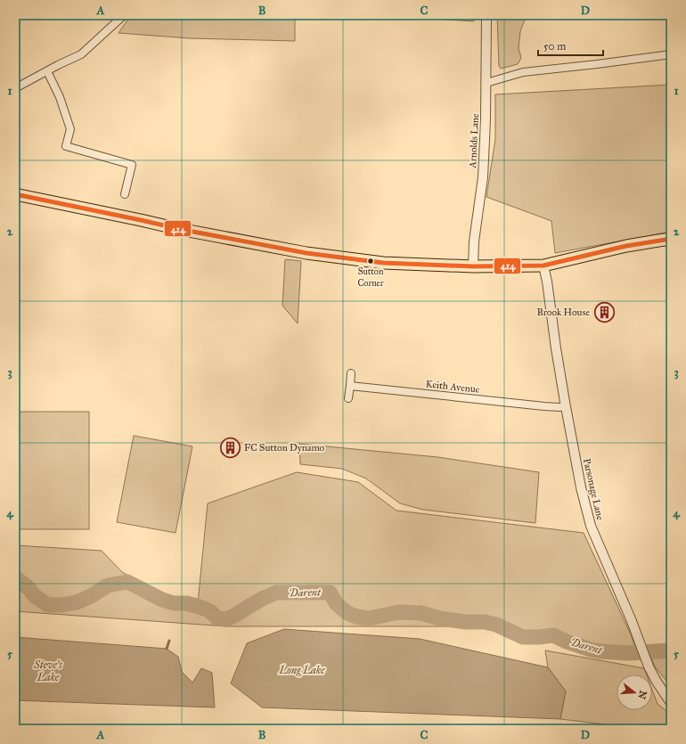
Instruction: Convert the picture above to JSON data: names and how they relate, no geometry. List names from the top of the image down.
{
  "streets": {
    "street": ["Arnolds Lane", "Keith Avenue", "Parsonage Lane"]
  },
  "crossings": [
    ["Keith Avenue", "Parsonage Lane"]
  ],
  "water": ["Darent", "Steve's Lake", "Long Lake"],
  "places": {
    "other": ["Sutton Corner"],
    "building": ["Brook House", "FC Sutton Dynamo"]
  },
  "lines": ["transit line 414"],
  "scale_bar": "50 m",
  "north": "right",
  "grid": {
    "columns": [
      "A",
      "B",
      "C",
      "D"
    ],
    "rows": [
      "1",
      "2",
      "3",
      "4",
      "5"
    ]
  }
}
